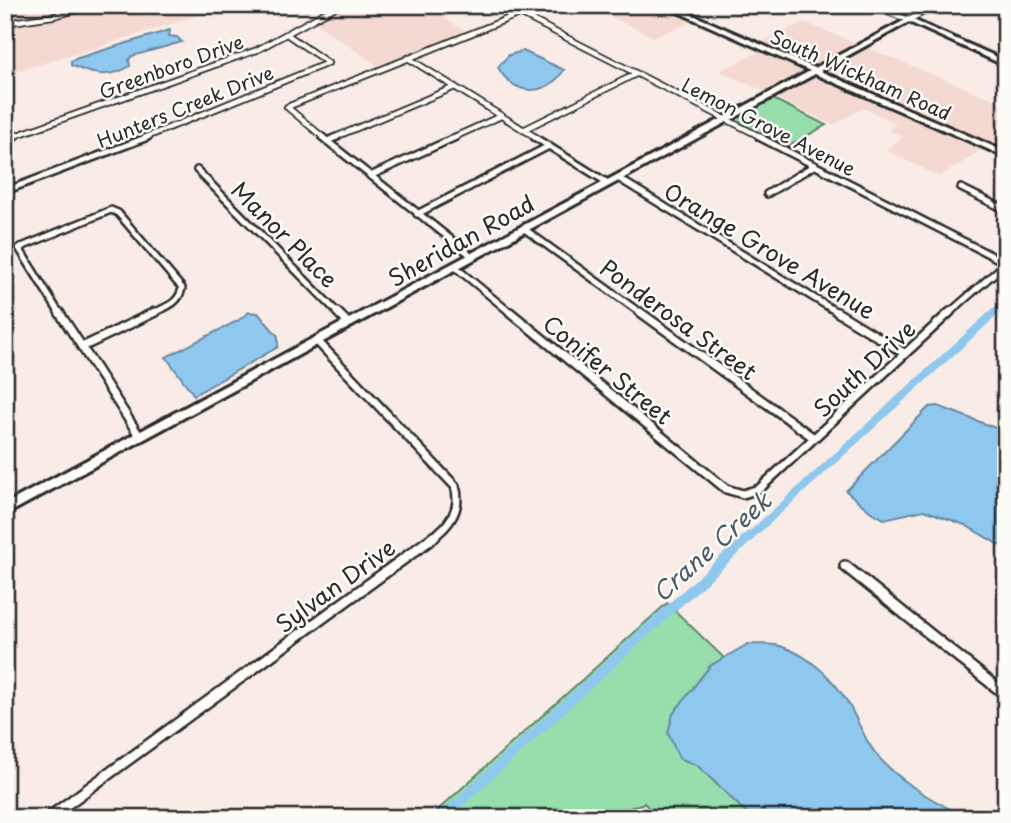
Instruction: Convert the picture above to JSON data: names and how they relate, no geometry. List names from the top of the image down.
{
  "streets": {
    "street": [
      "Greenboro Drive",
      "South Wickham Road",
      "Hunters Creek Drive",
      "Lemon Grove Avenue",
      "Manor Place",
      "Sheridan Road",
      "Orange Grove Avenue",
      "Ponderosa Street",
      "South Drive",
      "Conifer Street",
      "Sylvan Drive"
    ]
  },
  "crossings": [
    ["Greenboro Drive", "Hunters Creek Drive"],
    ["South Wickham Road", "Sheridan Road"],
    ["Lemon Grove Avenue", "Sheridan Road"],
    ["Lemon Grove Avenue", "South Drive"],
    ["Manor Place", "Sheridan Road"],
    ["Sheridan Road", "Orange Grove Avenue"],
    ["Sheridan Road", "Ponderosa Street"],
    ["Sheridan Road", "Conifer Street"],
    ["Sheridan Road", "Sylvan Drive"],
    ["Orange Grove Avenue", "South Drive"],
    ["Ponderosa Street", "South Drive"],
    ["South Drive", "Conifer Street"]
  ],
  "water": ["Crane Creek"]
}
